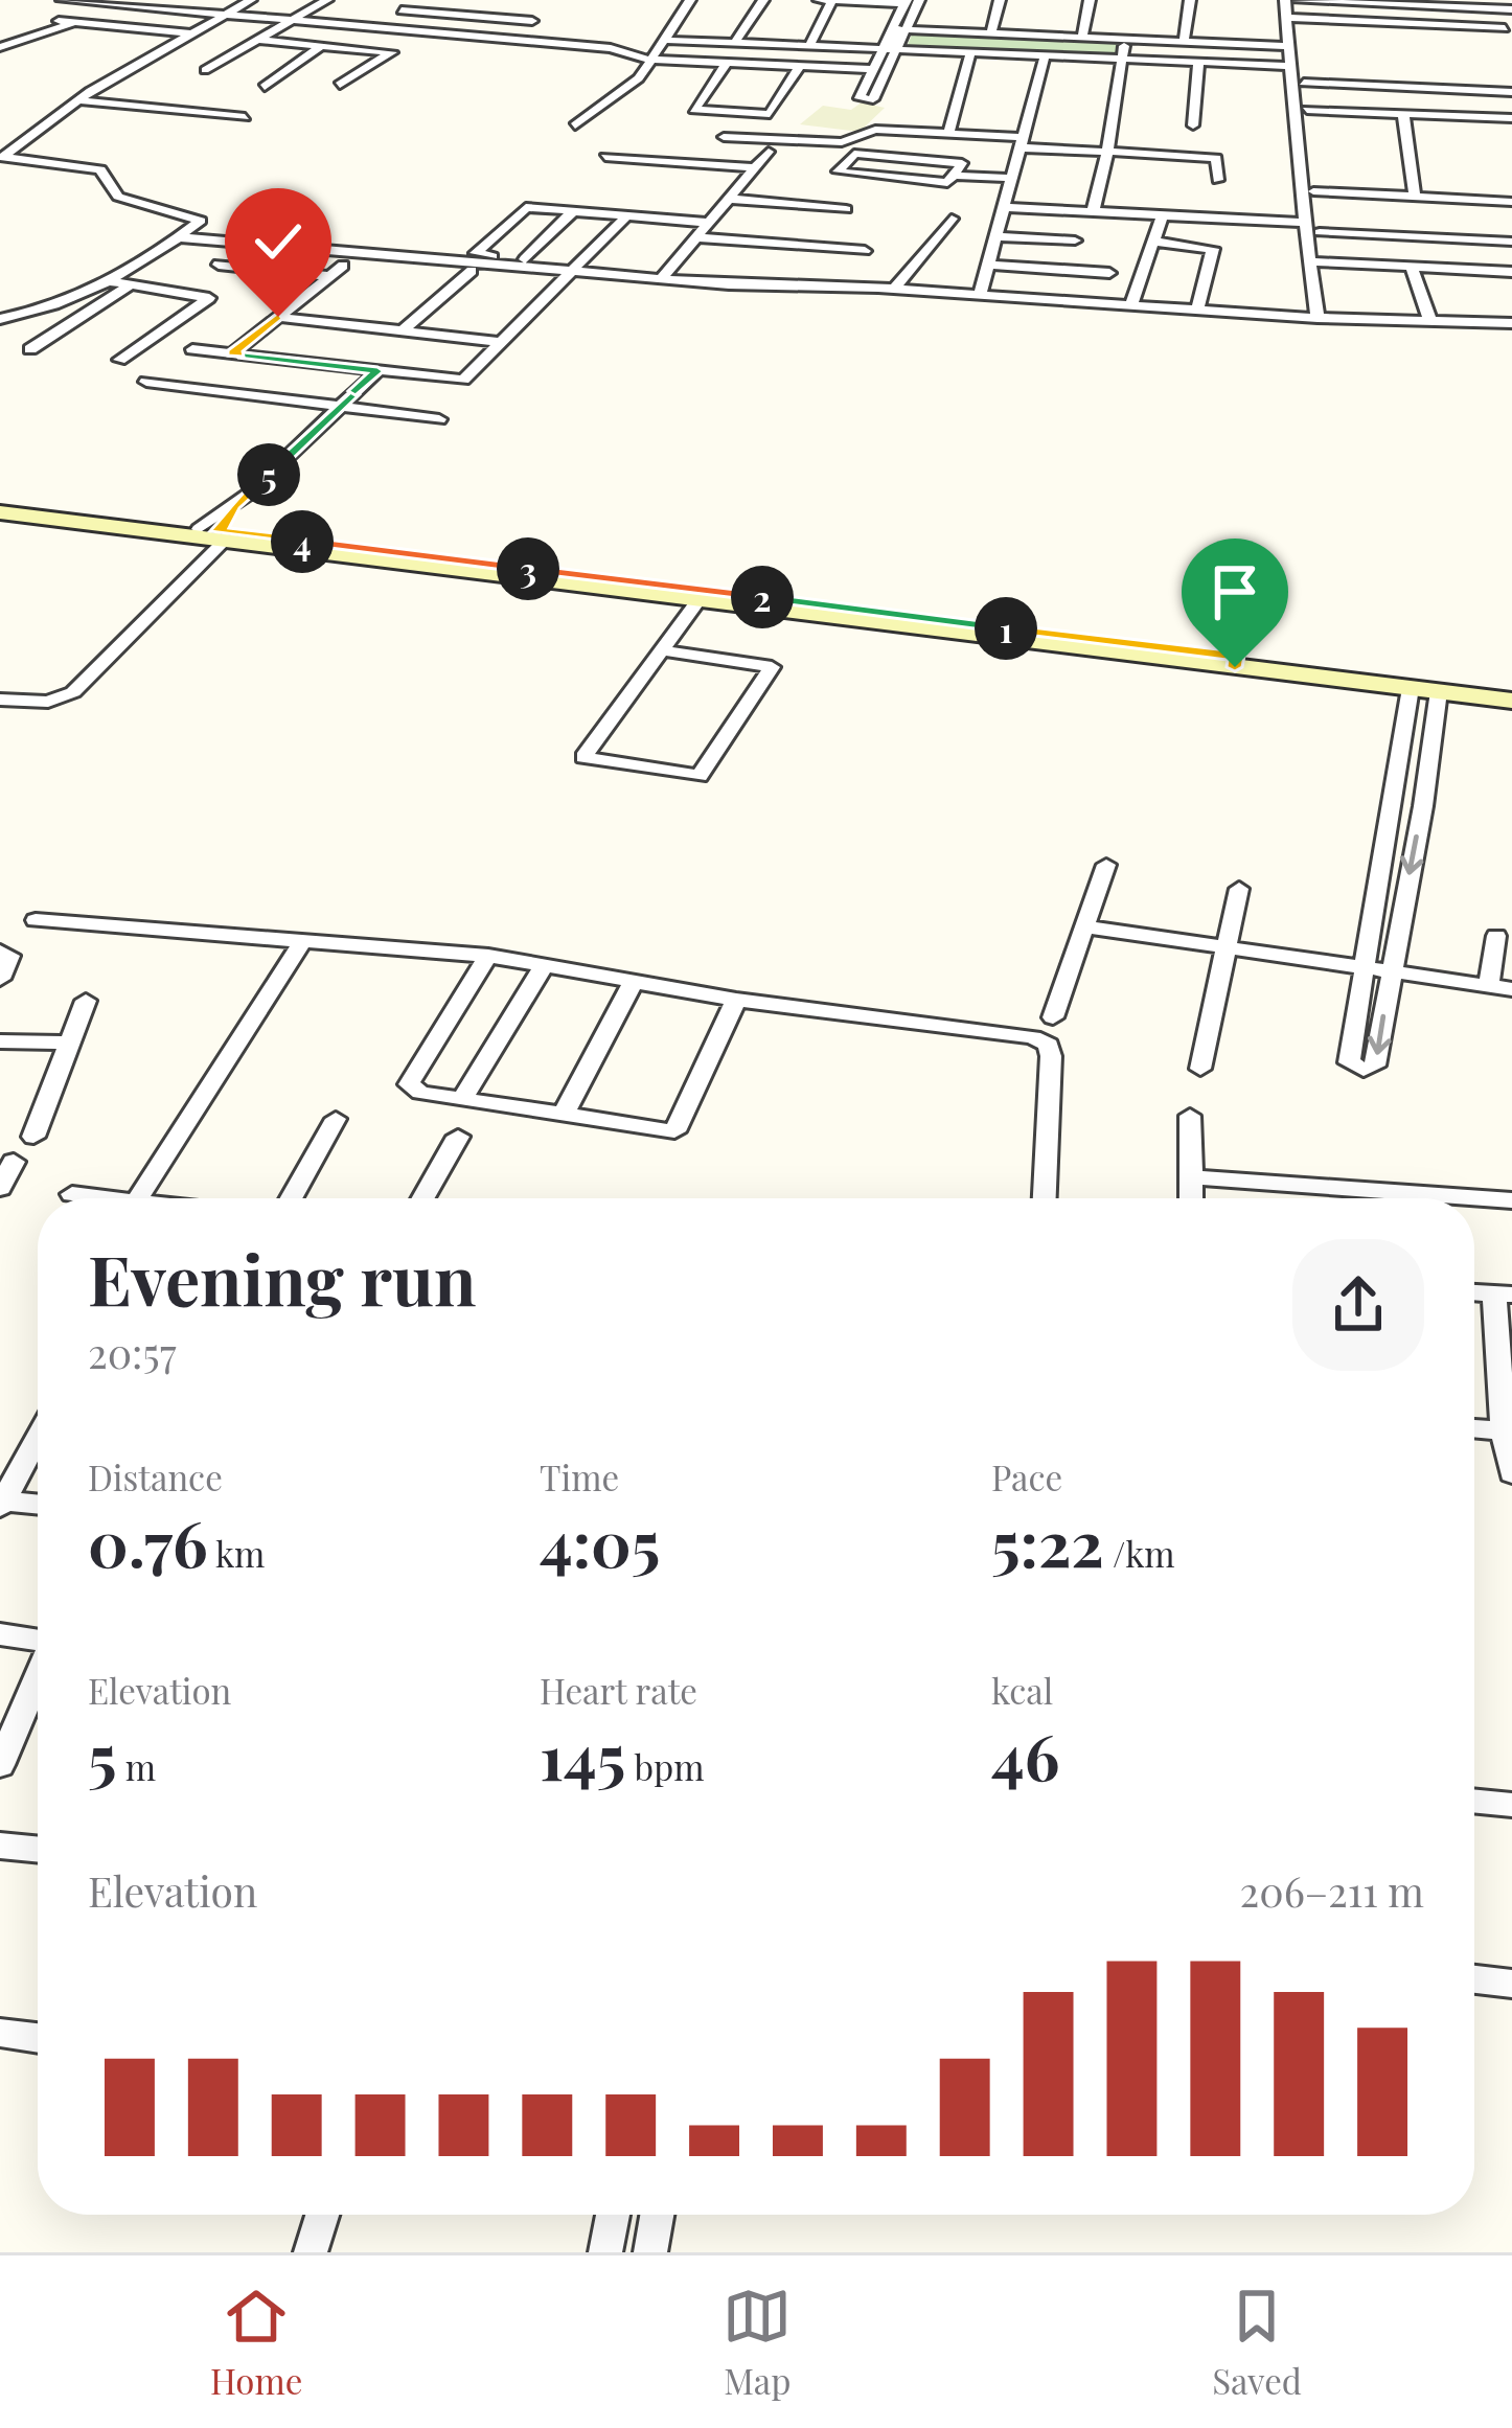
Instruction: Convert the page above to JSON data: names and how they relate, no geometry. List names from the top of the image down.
{
  "page": {
    "pins": [
      "5",
      "4",
      "3",
      "2",
      "1"
    ],
    "heading": ["Evening run", "20:57"],
    "stats": [
      ["Distance", "0.76 km"],
      ["Time", "4:05"],
      ["Pace", "5:22 /km"],
      ["Elevation", "5 m"],
      ["Heart rate", "145 bpm"],
      ["kcal", "46"]
    ],
    "chart": ["Elevation", "206–211 m"],
    "tabs": ["Home", "Map", "Saved"]
  }
}
